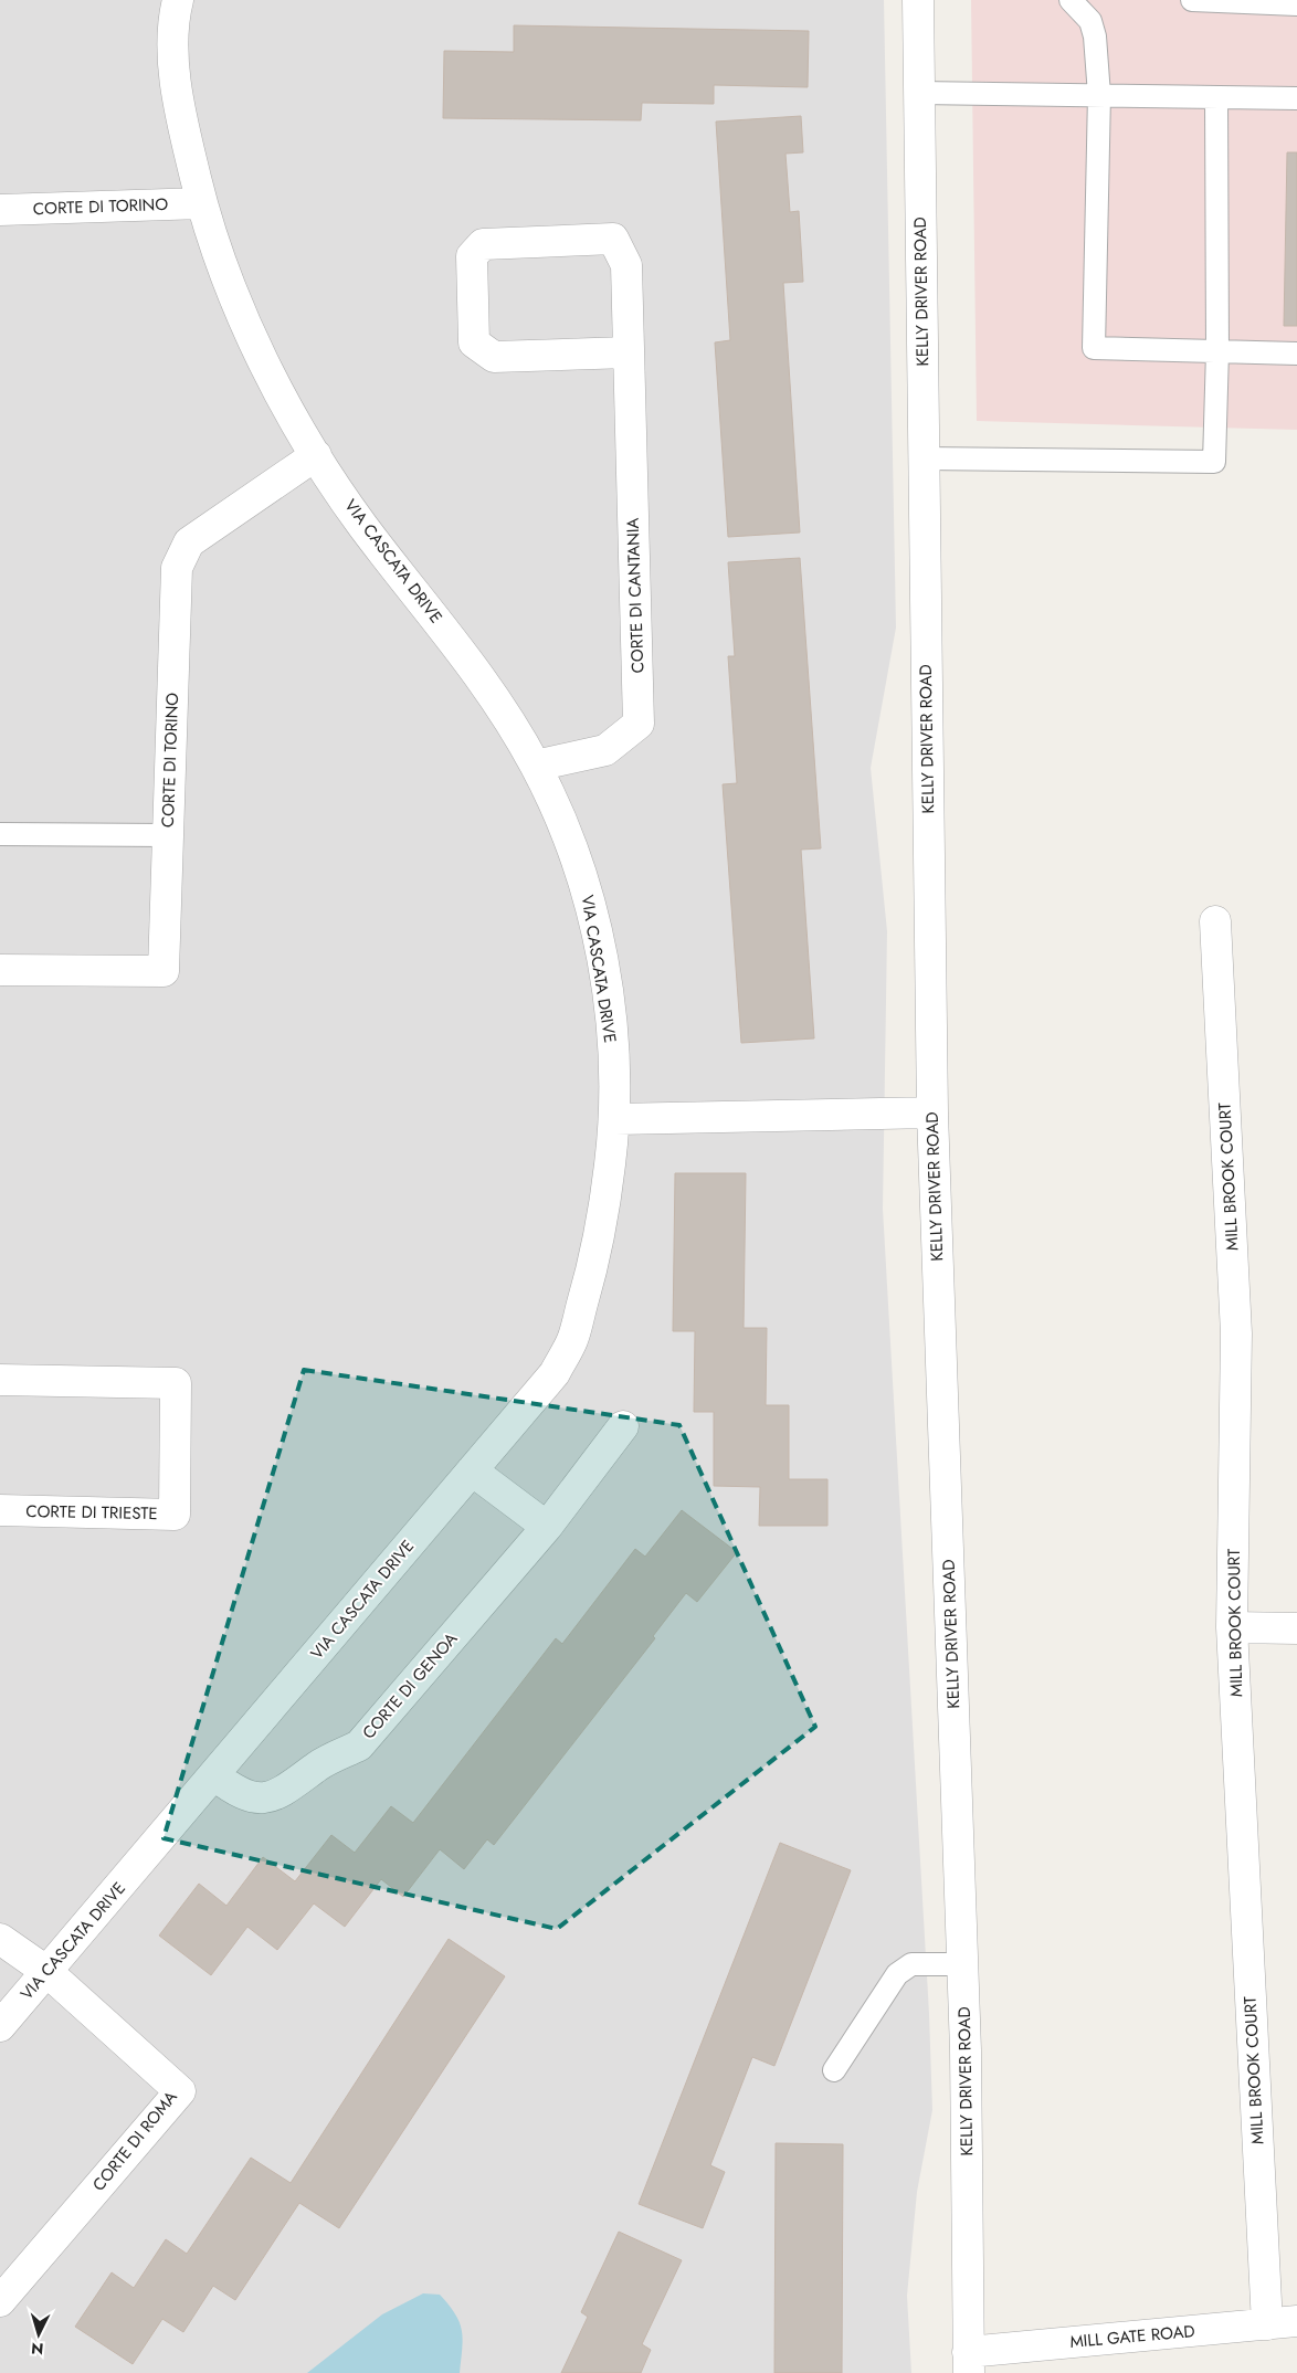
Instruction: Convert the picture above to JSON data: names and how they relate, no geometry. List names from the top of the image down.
{
  "streets": {
    "street": [
      "CORTE DI TORINO",
      "KELLY DRIVER ROAD",
      "VIA CASCATA DRIVE",
      "CORTE DI CANTANIA",
      "MILL BROOK COURT",
      "CORTE DI TRIESTE",
      "CORTE DI GENOA",
      "CORTE DI ROMA",
      "MILL GATE ROAD"
    ]
  },
  "crossings": [
    ["CORTE DI TORINO", "VIA CASCATA DRIVE"],
    ["KELLY DRIVER ROAD", "MILL GATE ROAD"],
    ["VIA CASCATA DRIVE", "CORTE DI CANTANIA"],
    ["VIA CASCATA DRIVE", "CORTE DI GENOA"],
    ["VIA CASCATA DRIVE", "CORTE DI ROMA"],
    ["MILL BROOK COURT", "MILL GATE ROAD"]
  ],
  "north": "bottom"
}
